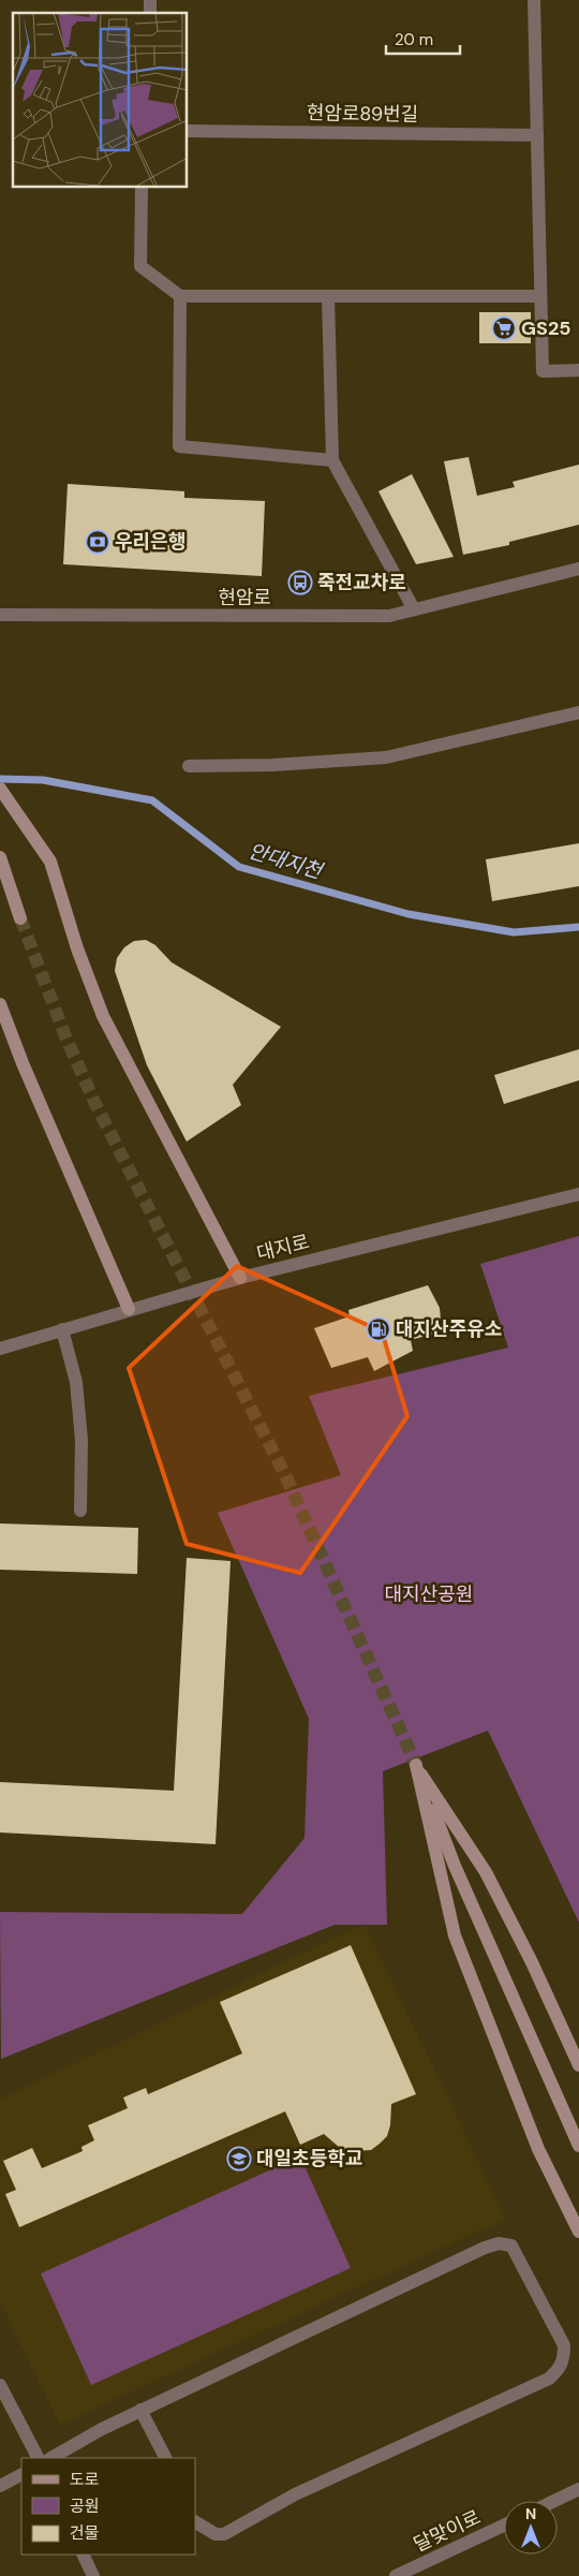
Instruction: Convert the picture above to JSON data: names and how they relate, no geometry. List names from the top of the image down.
{
  "streets": {
    "street": [
      "현암로89번길",
      "현암로",
      "대지로",
      "달맞이로"
    ]
  },
  "water": ["안대지천"],
  "parks": ["대지산공원"],
  "places": {
    "supermarket": ["GS25"],
    "bank": ["우리은행"],
    "bus stop": ["죽전교차로"],
    "fuel station": ["대지산주유소"],
    "school or university": ["대일초등학교"]
  },
  "legend": ["도로", "공원", "건물"],
  "scale_bar": "20 m",
  "north": "top"
}
